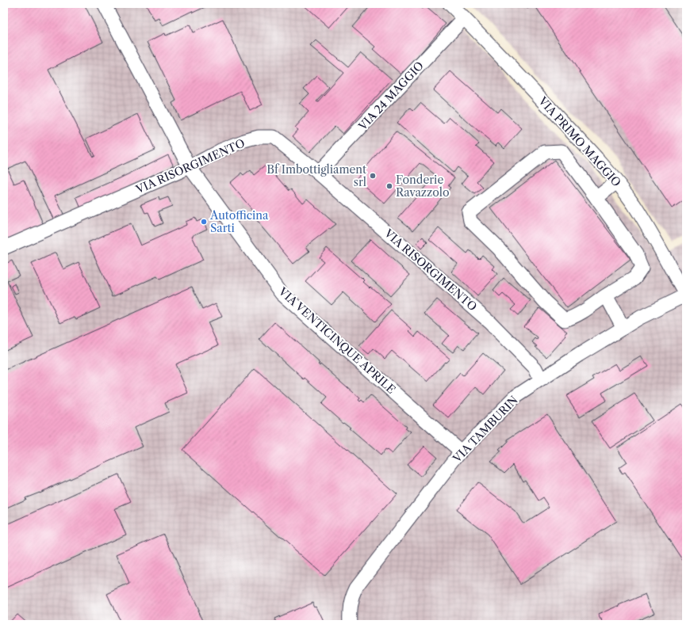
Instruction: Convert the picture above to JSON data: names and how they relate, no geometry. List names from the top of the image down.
{
  "streets": {
    "street": [
      "VIA 24 MAGGIO",
      "VIA PRIMO MAGGIO",
      "VIA RISORGIMENTO",
      "VIA VENTICINQUE APRILE",
      "VIA TAMBURIN"
    ]
  },
  "crossings": [
    ["VIA 24 MAGGIO", "VIA PRIMO MAGGIO"],
    ["VIA 24 MAGGIO", "VIA RISORGIMENTO"],
    ["VIA PRIMO MAGGIO", "VIA TAMBURIN"],
    ["VIA RISORGIMENTO", "VIA VENTICINQUE APRILE"],
    ["VIA RISORGIMENTO", "VIA TAMBURIN"],
    ["VIA VENTICINQUE APRILE", "VIA TAMBURIN"]
  ],
  "places": ["Bf Imbottigliament srl", "Fonderie Ravazzolo", "Autofficina Sarti"]
}
